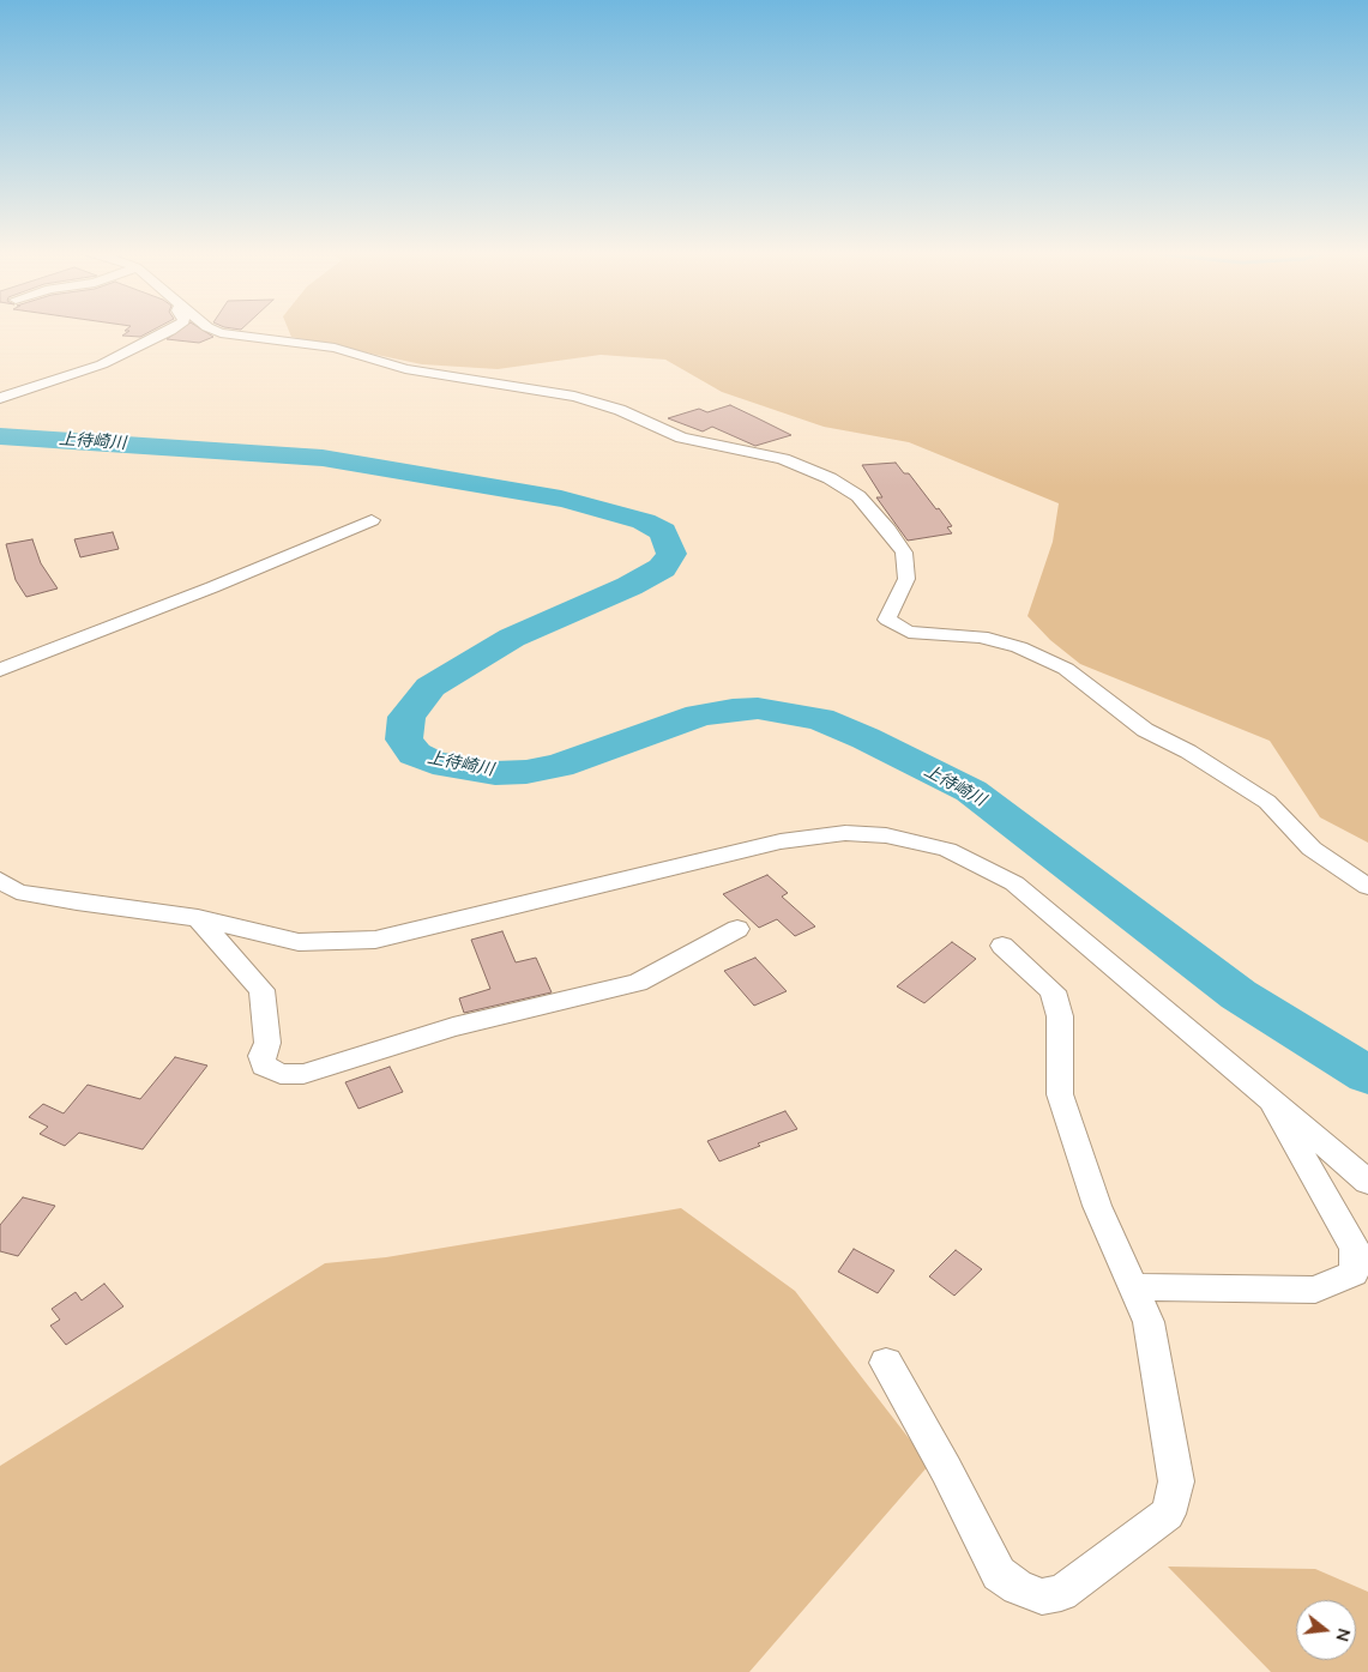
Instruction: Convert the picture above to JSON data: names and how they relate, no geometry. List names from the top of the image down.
{
  "water": ["上待崎川"],
  "north": "right"
}
